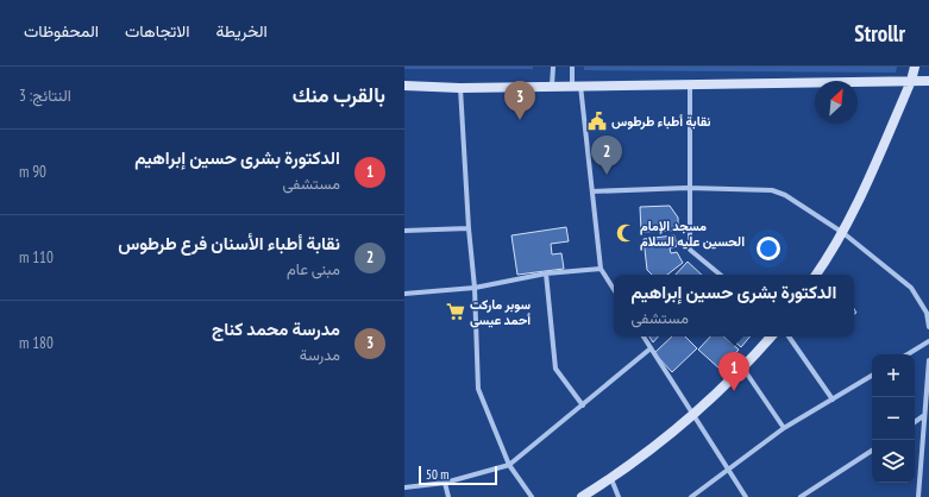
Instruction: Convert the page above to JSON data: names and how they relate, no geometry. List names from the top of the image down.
{
  "places": {
    "public building": ["نقابة أطباء طرطوس"],
    "mosque": ["مسجد الإمام الحسين عليه السلام"],
    "supermarket": ["سوبر ماركت أحمد عيسى"]
  },
  "scale_bar": "50 m",
  "north": "top right",
  "page": {
    "header": "Strollr",
    "nav": ["الخريطة", "الاتجاهات", "المحفوظات"],
    "heading": ["بالقرب منك", "النتائج: 3"],
    "pins": ["3", "2", "1"],
    "list": [
      {
        "mark": "1",
        "name": "الدكتورة بشرى حسين إبراهيم",
        "note": "مستشفى",
        "value": "90 m"
      },
      {
        "mark": "2",
        "name": "نقابة أطباء الأسنان فرع طرطوس",
        "note": "مبنى عام",
        "value": "110 m"
      },
      {
        "mark": "3",
        "name": "مدرسة محمد كناج",
        "note": "مدرسة",
        "value": "180 m"
      }
    ],
    "popup": ["الدكتورة بشرى حسين إبراهيم", "مستشفى"],
    "map_buttons": ["+", "−"],
    "scale": "50 m"
  }
}
